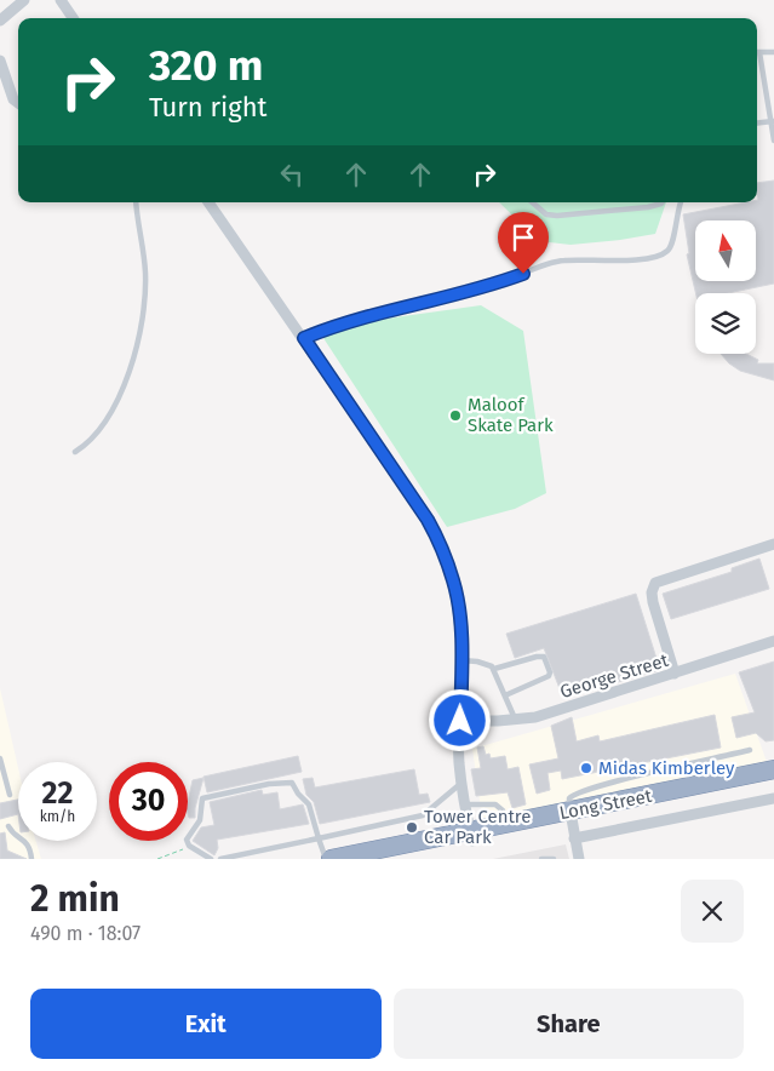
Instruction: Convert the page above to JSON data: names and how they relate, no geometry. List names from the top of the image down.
{
  "streets": {
    "highway": ["Long Street"],
    "street": ["George Street"]
  },
  "places": ["Maloof Skate Park", "Midas Kimberley", "Tower Centre Car Park"],
  "north": "top",
  "page": {
    "turn": ["320 m", "Turn right"],
    "speed": "22 km/h",
    "limit": "30",
    "heading": ["2 min", "490 m · 18:07"],
    "buttons": ["Exit", "Share"]
  }
}
